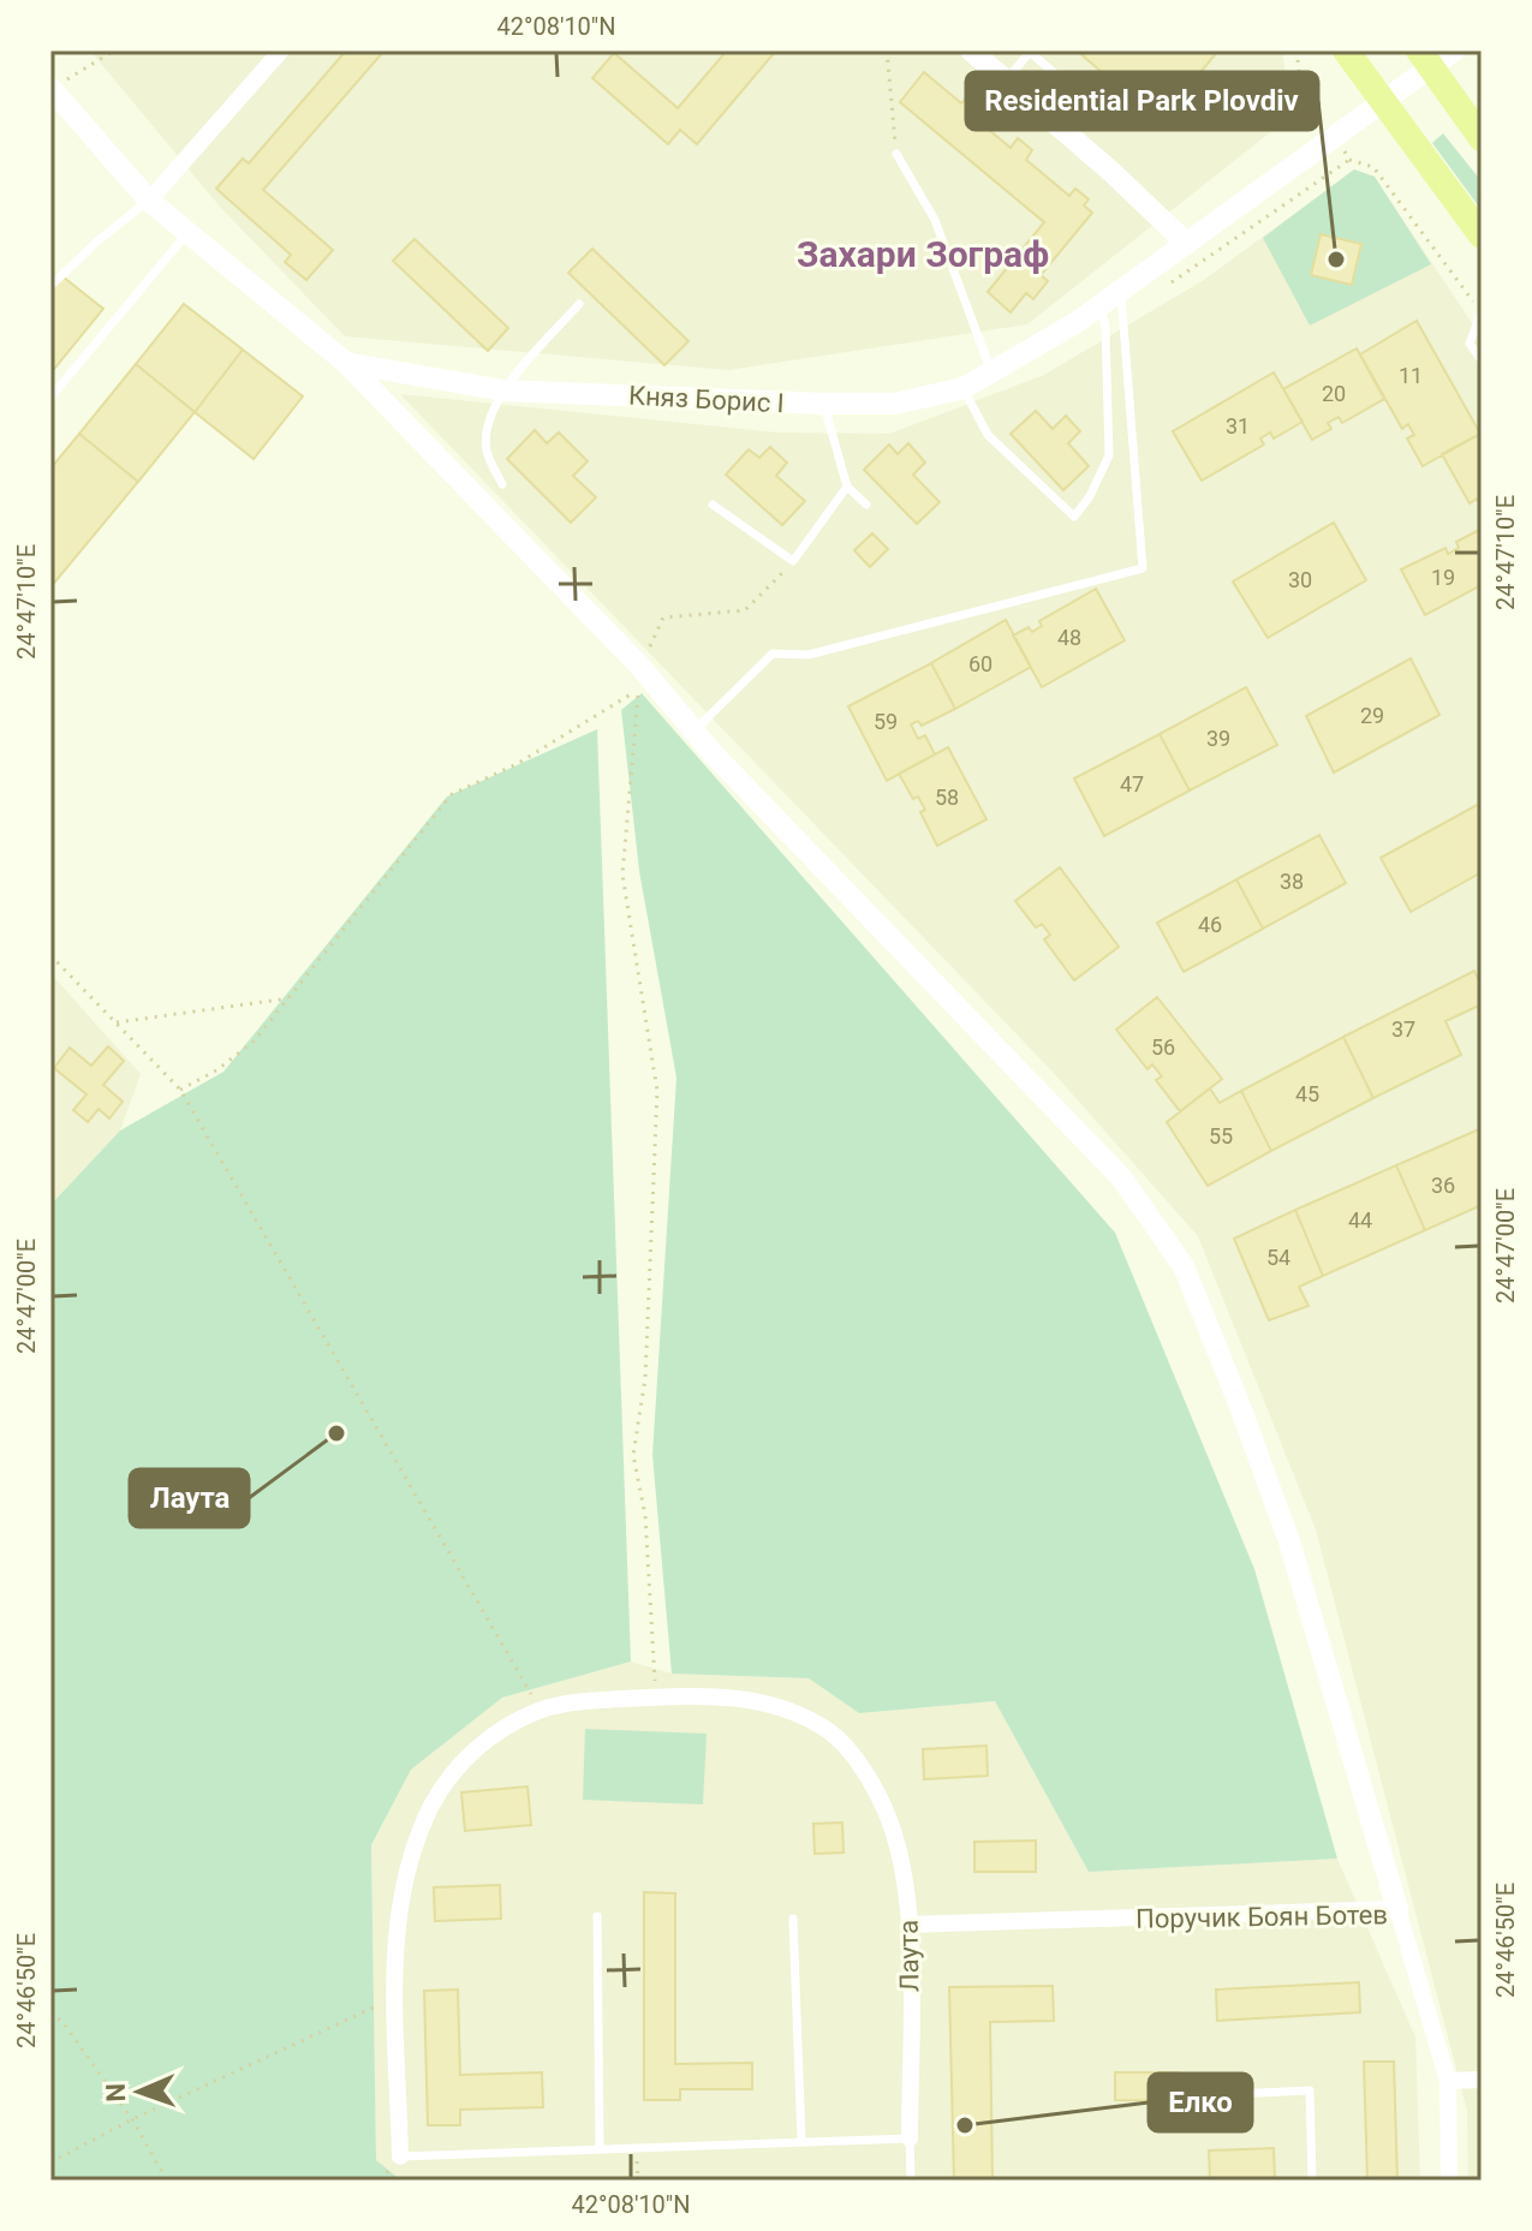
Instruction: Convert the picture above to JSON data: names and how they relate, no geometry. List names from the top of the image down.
{
  "streets": {
    "street": ["Княз Борис I", "Поручик Боян Ботев", "Лаута"]
  },
  "crossings": [
    ["Поручик Боян Ботев", "Лаута"]
  ],
  "districts": ["Захари Зограф"],
  "places": ["Residential Park Plovdiv", "Лаута", "Елко"],
  "house_numbers": [
    "11",
    "20",
    "31",
    "19",
    "30",
    "48",
    "60",
    "29",
    "59",
    "39",
    "47",
    "58",
    "38",
    "46",
    "37",
    "56",
    "45",
    "55",
    "36",
    "44",
    "54"
  ],
  "north": "left",
  "coordinates": [
    "42°08'10\"N",
    "24°47'10\"E",
    "24°47'00\"E",
    "24°46'50\"E"
  ]
}
